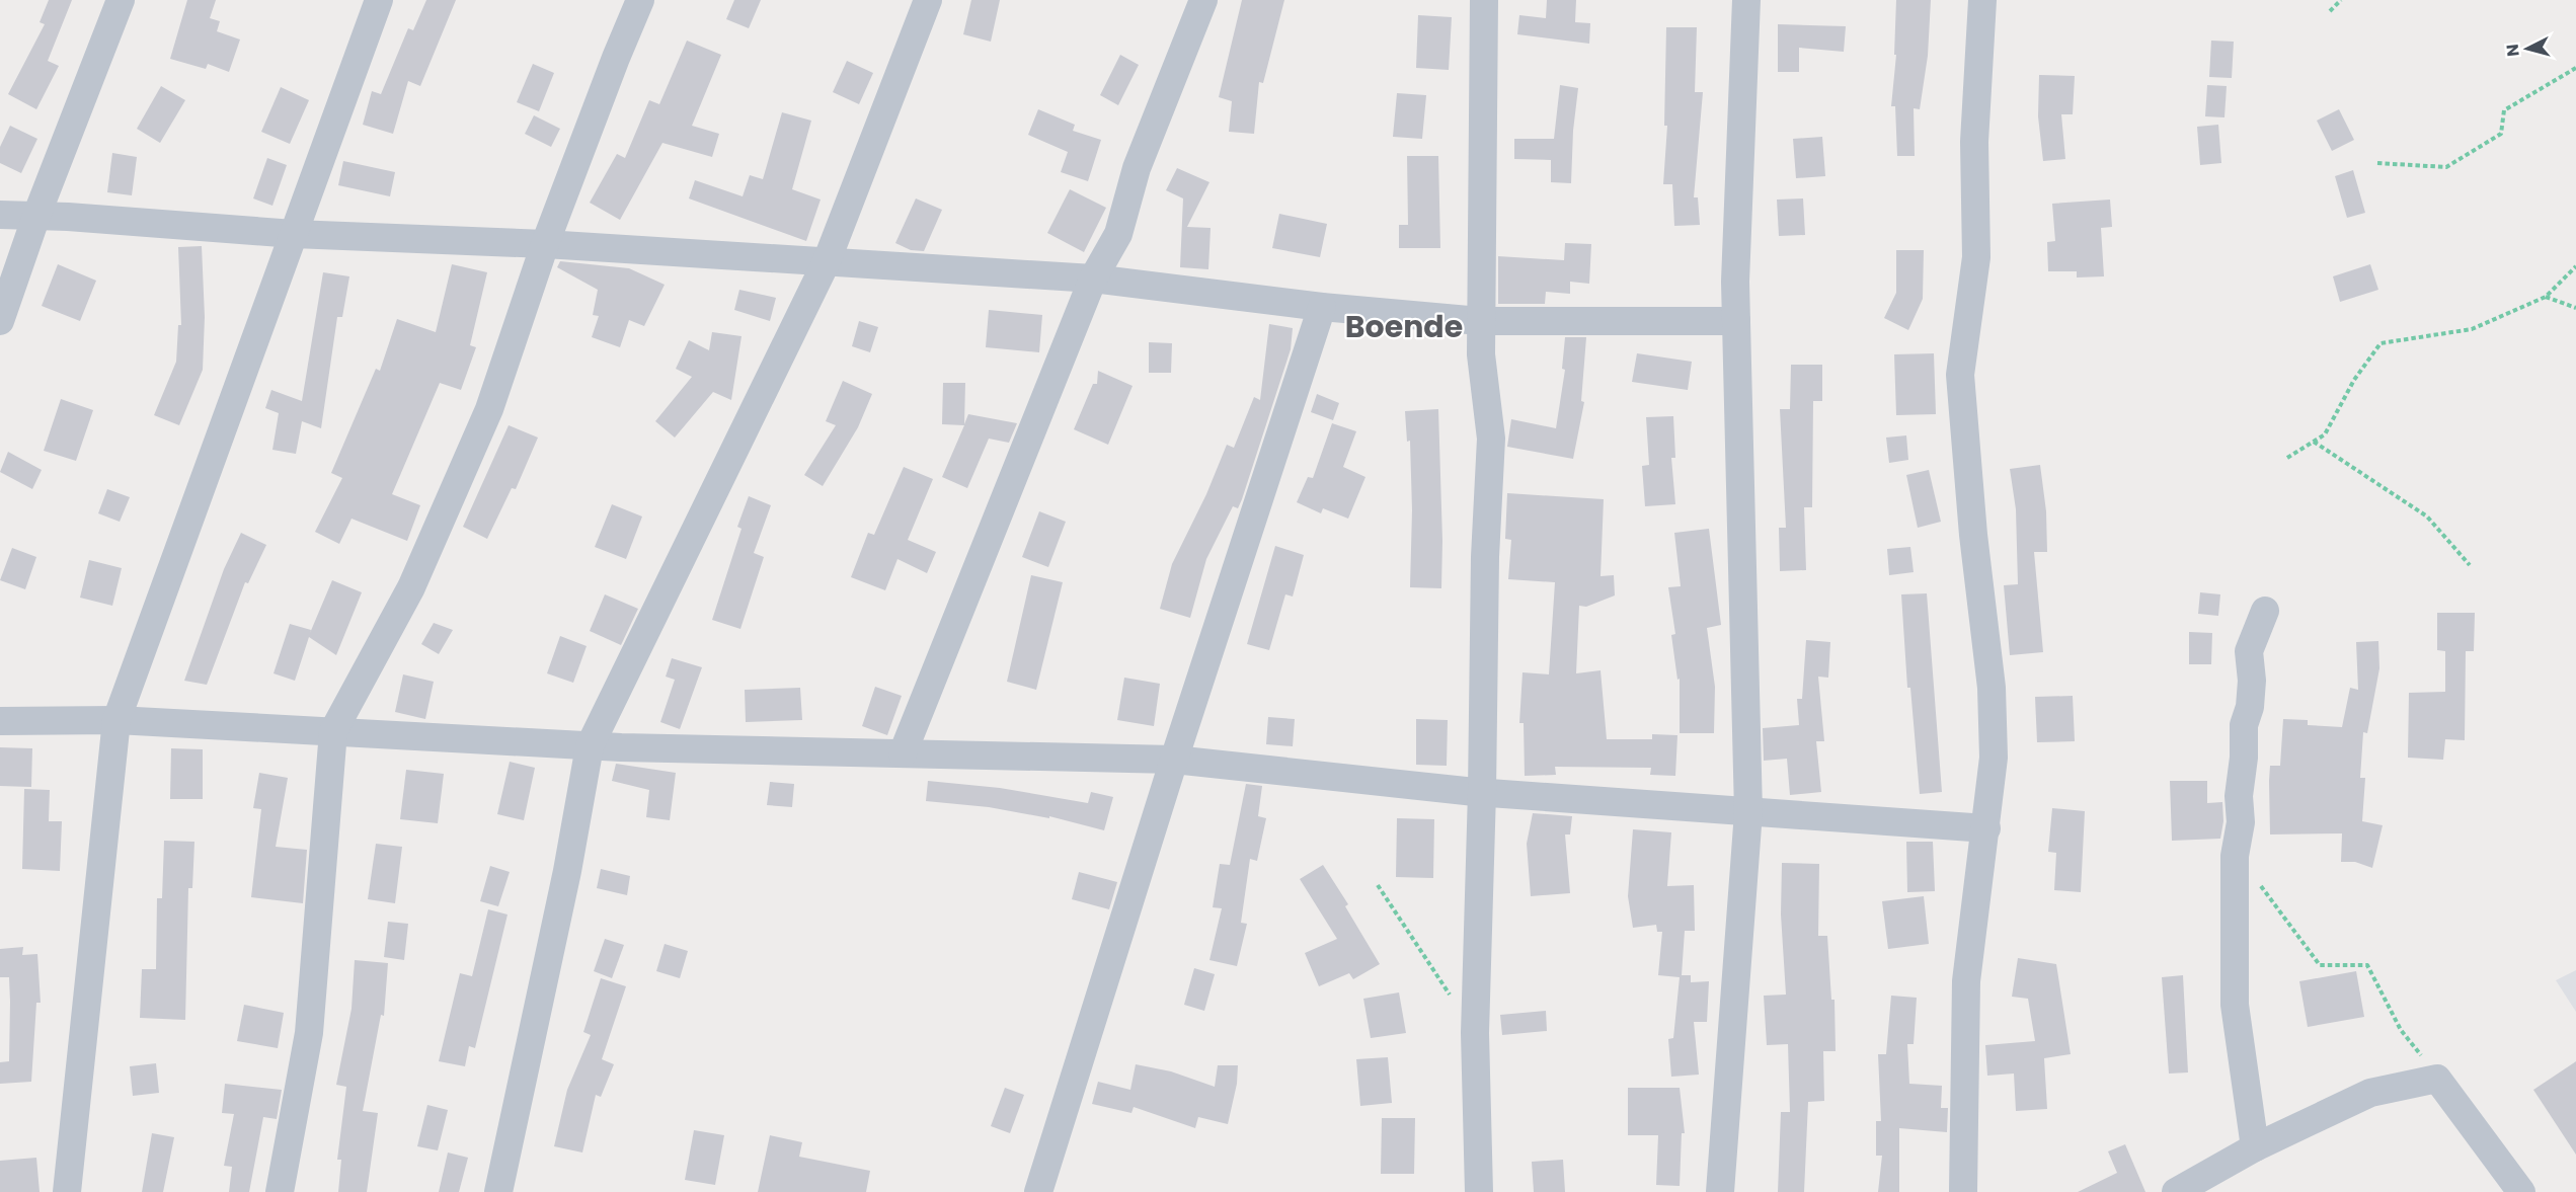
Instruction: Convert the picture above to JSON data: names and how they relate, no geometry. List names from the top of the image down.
{
  "districts": ["Boende"],
  "north": "left"
}
